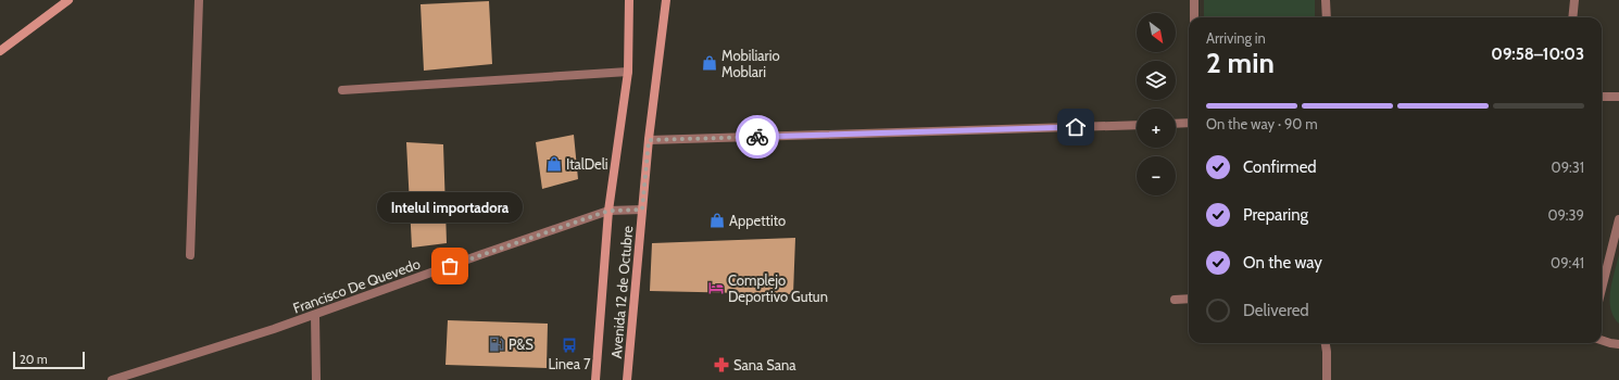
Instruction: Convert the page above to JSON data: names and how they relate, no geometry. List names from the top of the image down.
{
  "streets": {
    "main road": ["Avenida 12 de Octubre"],
    "street": ["Francisco De Quevedo"]
  },
  "crossings": [
    ["Francisco De Quevedo", "Avenida 12 de Octubre"]
  ],
  "places": {
    "shop": ["Mobiliario Moblari", "ItalDeli", "Appettito"],
    "other": ["Intelul importadora"],
    "hotel": ["Complejo Deportivo Gutun"],
    "fuel station": ["P&S"],
    "bus stop": ["Linea 7"],
    "pharmacy": ["Sana Sana"]
  },
  "scale_bar": "20 m",
  "north": "bottom right",
  "page": {
    "map_buttons": ["+", "−"],
    "heading": ["2 min", "Arriving in", "09:58–10:03"],
    "bar": "On the way · 90 m",
    "list": [
      ["Confirmed", "09:31"],
      ["Preparing", "09:39"],
      ["On the way", "09:41"],
      "Delivered"
    ],
    "bubble": "Intelul importadora",
    "scale": "20 m"
  }
}
